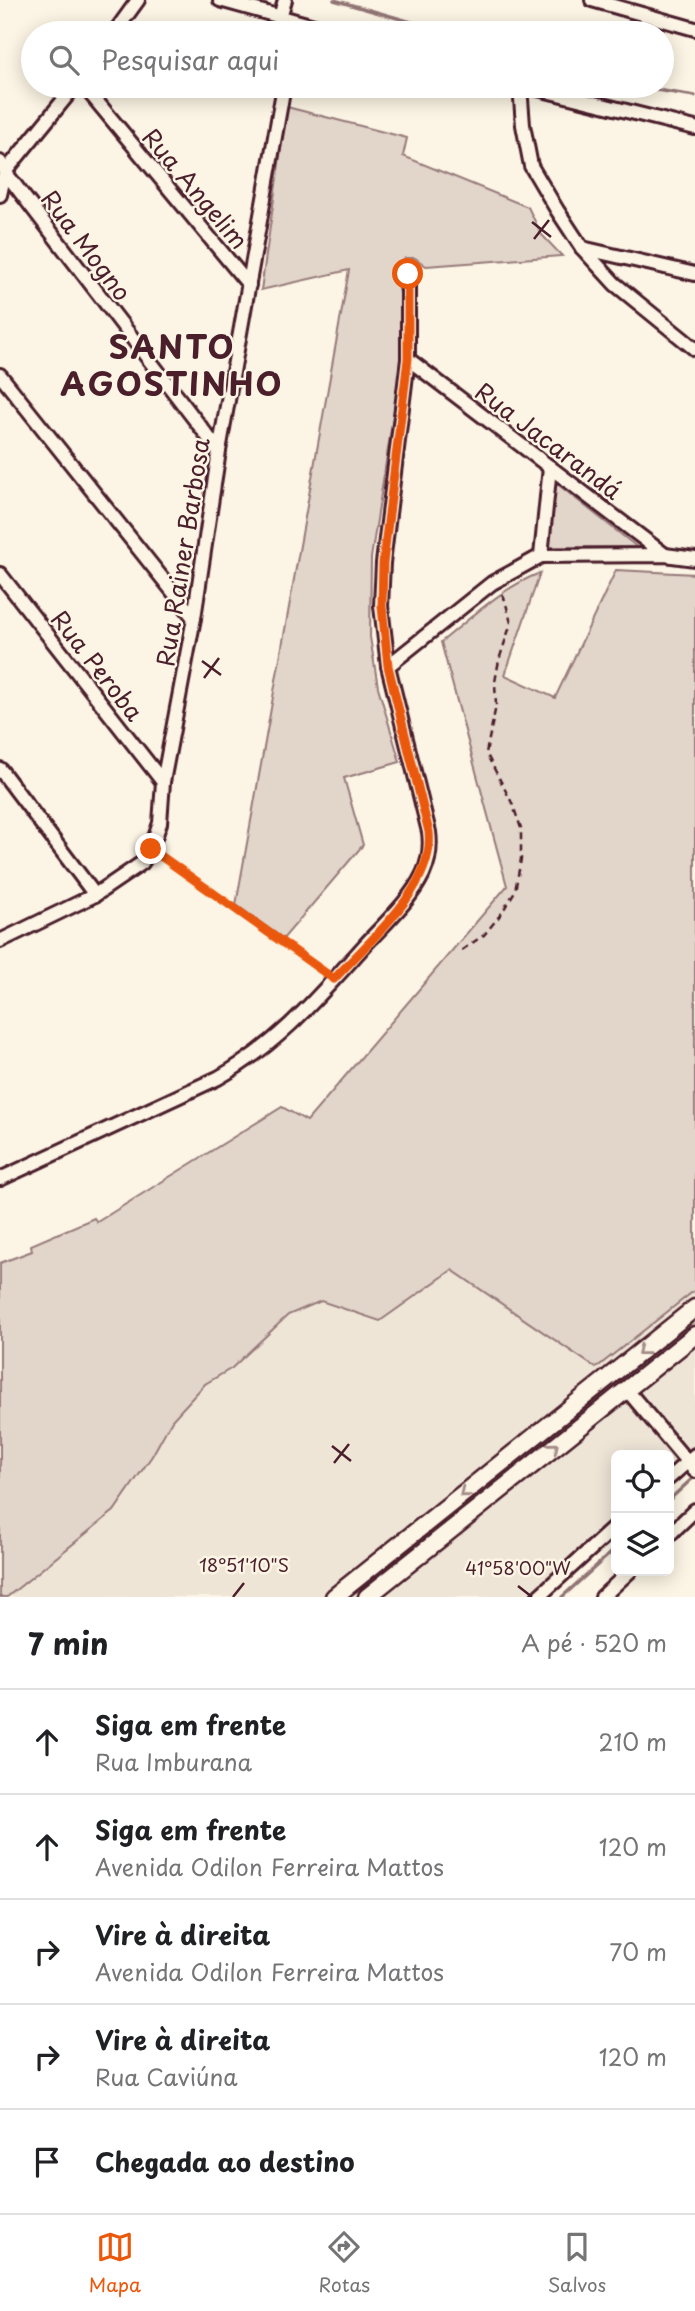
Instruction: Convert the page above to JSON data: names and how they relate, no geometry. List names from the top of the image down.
{
  "streets": {
    "street": [
      "Rua Angelim",
      "Rua Mogno",
      "Rua Jacarandá",
      "Rua Rainer Barbosa",
      "Rua Peroba"
    ]
  },
  "crossings": [
    ["Rua Angelim", "Rua Rainer Barbosa"],
    ["Rua Mogno", "Rua Rainer Barbosa"],
    ["Rua Rainer Barbosa", "Rua Peroba"]
  ],
  "districts": ["SANTO AGOSTINHO"],
  "page": {
    "search": "Pesquisar aqui",
    "heading": ["7 min", "A pé · 520 m"],
    "list": [
      ["Siga em frente", "Rua Imburana", "210 m"],
      ["Siga em frente", "Avenida Odilon Ferreira Mattos", "120 m"],
      ["Vire à direita", "Avenida Odilon Ferreira Mattos", "70 m"],
      ["Vire à direita", "Rua Caviúna", "120 m"],
      "Chegada ao destino"
    ],
    "nav": ["Mapa", "Rotas", "Salvos"]
  },
  "coordinates": ["18°51'10\"S", "41°58'00\"W"]
}
